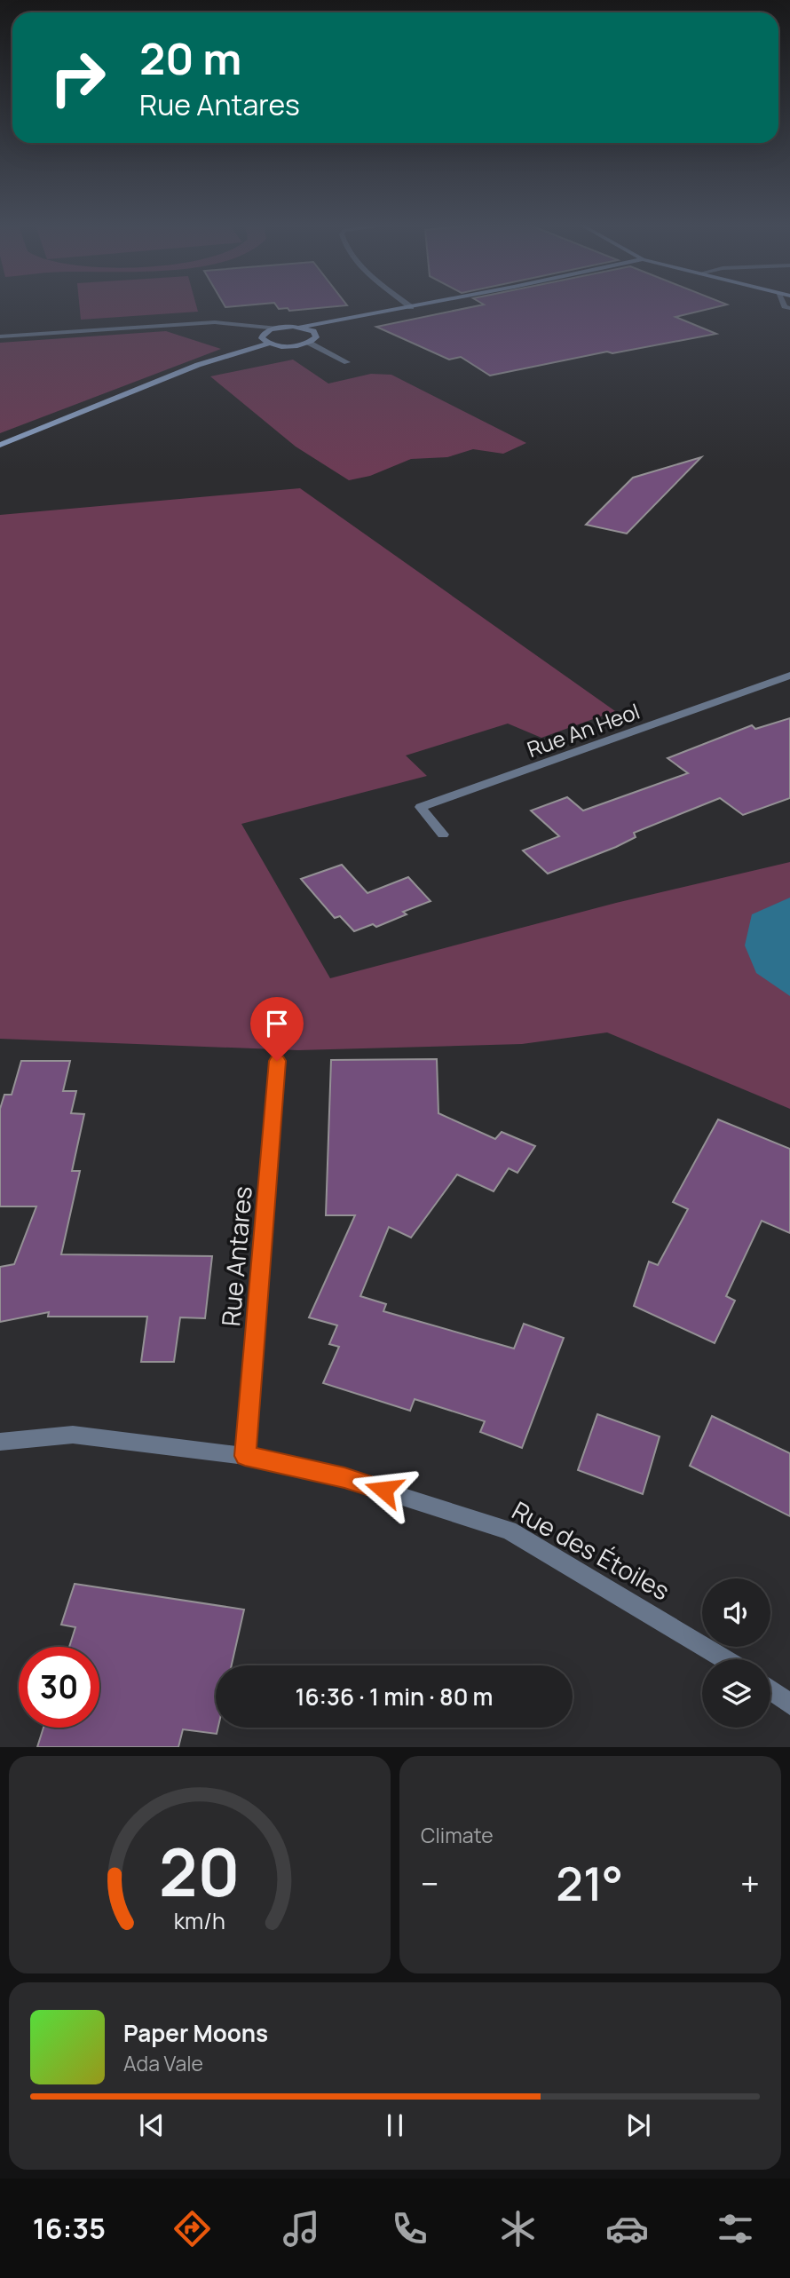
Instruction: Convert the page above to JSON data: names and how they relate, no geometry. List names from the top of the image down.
{
  "streets": {
    "street": ["Rue An Heol", "Rue Antares", "Rue des Étoiles"]
  },
  "crossings": [
    ["Rue Antares", "Rue des Étoiles"]
  ],
  "page": {
    "turn": ["20 m", "Rue Antares"],
    "limit": "30",
    "trip": "16:36 · 1 min · 80 m",
    "tile": "Climate",
    "heat": ["−", "21°", "+"],
    "song": ["Paper Moons", "Ada Vale"],
    "tabs": "16:35",
    "gauge": ["20", "km/h"]
  }
}
